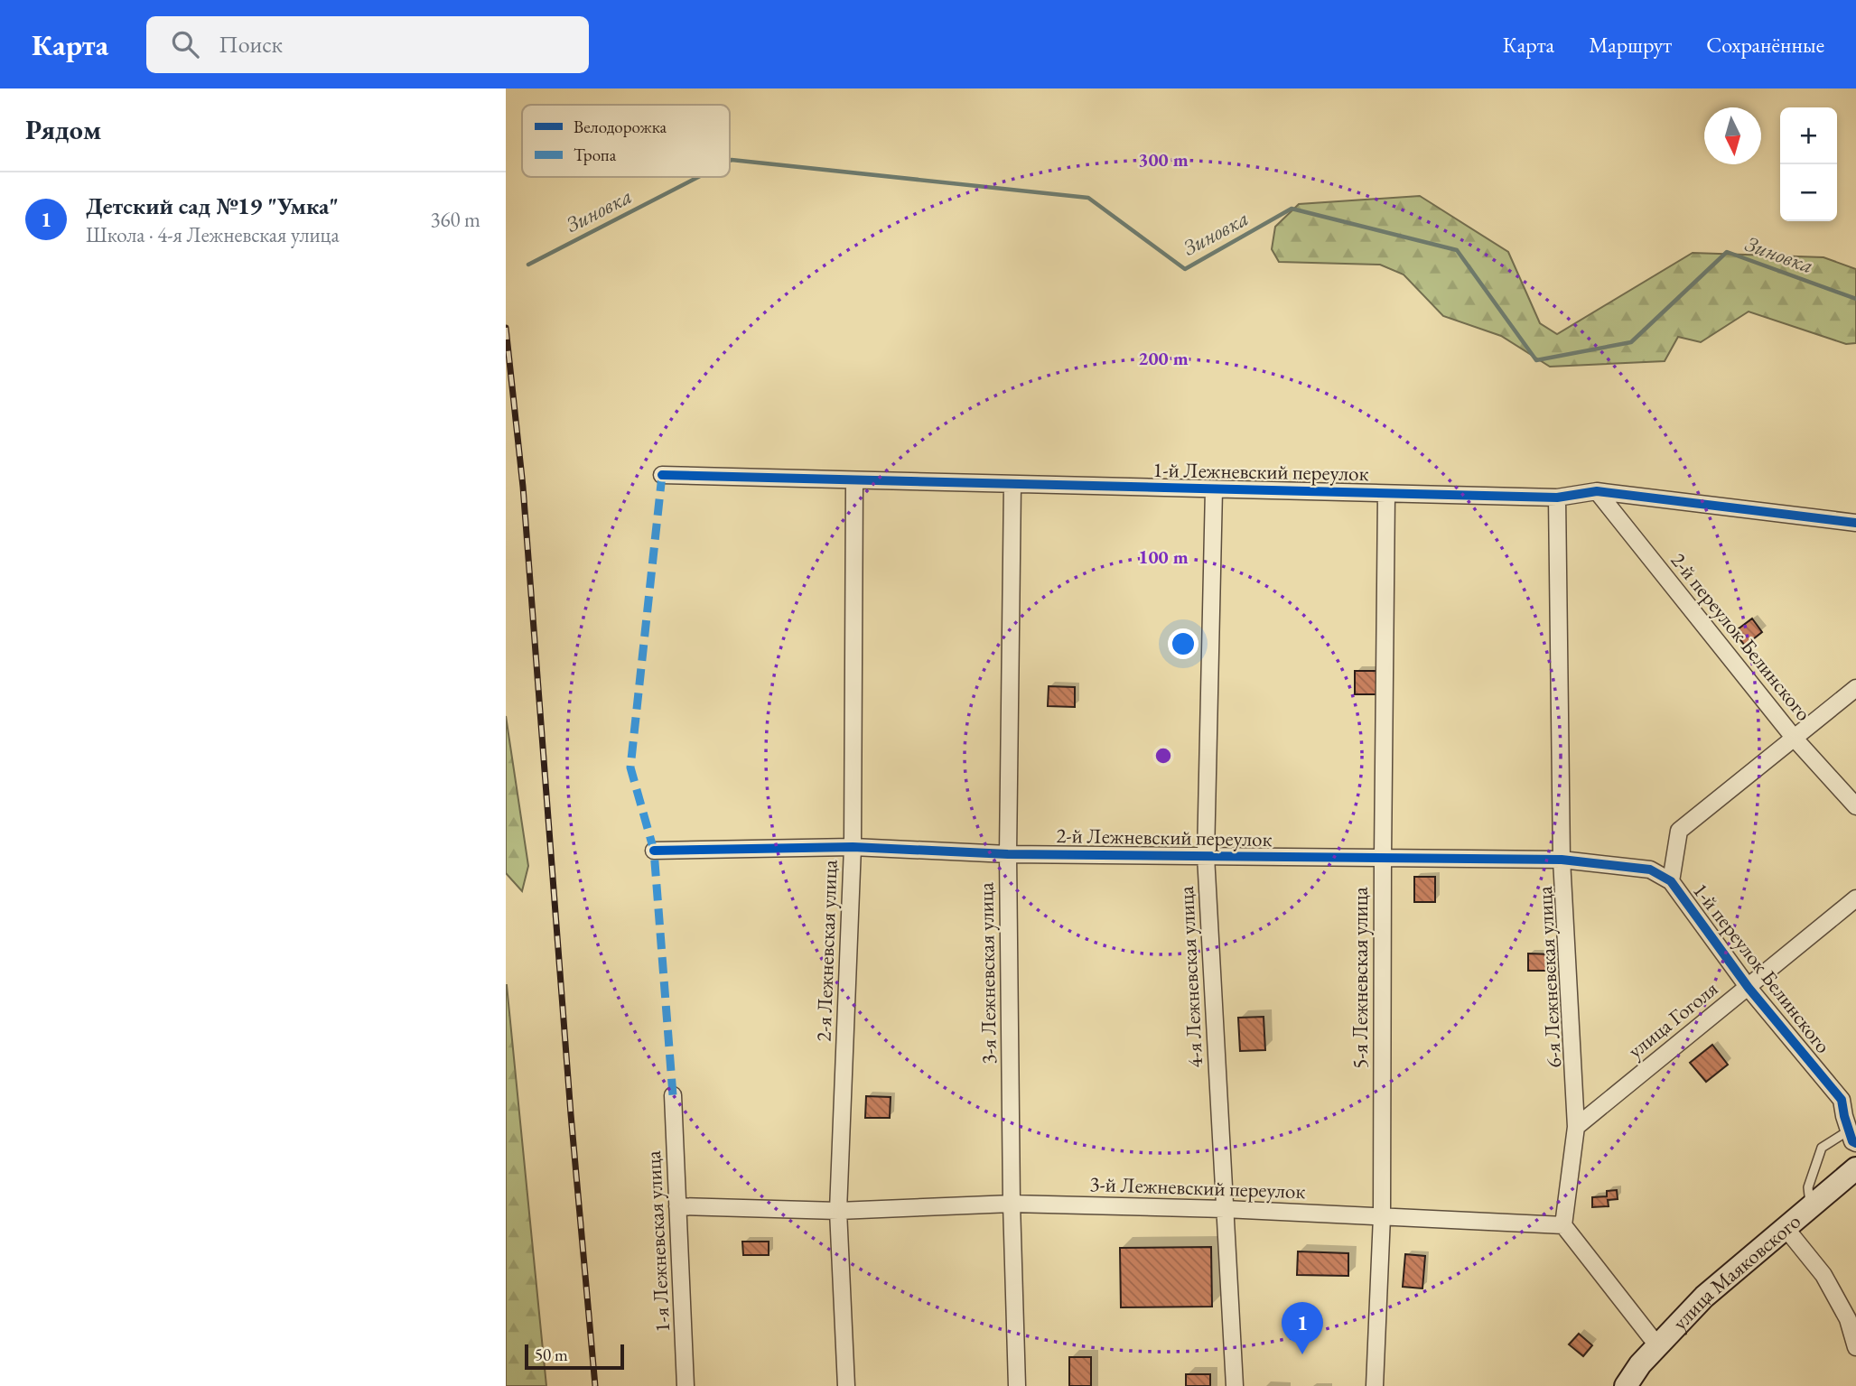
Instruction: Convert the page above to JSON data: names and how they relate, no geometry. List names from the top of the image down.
{
  "streets": {
    "main road": ["улица Маяковского"],
    "street": [
      "1-й Лежневский переулок",
      "2-й переулок Белинского",
      "2-й Лежневский переулок",
      "2-я Лежневская улица",
      "1-й переулок Белинского",
      "3-я Лежневская улица",
      "4-я Лежневская улица",
      "6-я Лежневская улица",
      "5-я Лежневская улица",
      "улица Гоголя",
      "3-й Лежневский переулок",
      "1-я Лежневская улица"
    ]
  },
  "crossings": [
    ["1-й Лежневский переулок", "2-й переулок Белинского"],
    ["1-й Лежневский переулок", "2-я Лежневская улица"],
    ["1-й Лежневский переулок", "3-я Лежневская улица"],
    ["1-й Лежневский переулок", "4-я Лежневская улица"],
    ["1-й Лежневский переулок", "6-я Лежневская улица"],
    ["1-й Лежневский переулок", "5-я Лежневская улица"],
    ["2-й Лежневский переулок", "2-я Лежневская улица"],
    ["2-й Лежневский переулок", "1-й переулок Белинского"],
    ["2-й Лежневский переулок", "3-я Лежневская улица"],
    ["2-й Лежневский переулок", "4-я Лежневская улица"],
    ["2-й Лежневский переулок", "6-я Лежневская улица"],
    ["2-й Лежневский переулок", "5-я Лежневская улица"],
    ["2-я Лежневская улица", "3-й Лежневский переулок"],
    ["1-й переулок Белинского", "улица Гоголя"],
    ["3-я Лежневская улица", "3-й Лежневский переулок"],
    ["4-я Лежневская улица", "3-й Лежневский переулок"],
    ["6-я Лежневская улица", "улица Гоголя"],
    ["6-я Лежневская улица", "3-й Лежневский переулок"],
    ["5-я Лежневская улица", "3-й Лежневский переулок"],
    ["3-й Лежневский переулок", "1-я Лежневская улица"]
  ],
  "water": ["Зиновка"],
  "legend": ["Велодорожка", "Тропа"],
  "scale_bar": "50 m",
  "north": "bottom",
  "page": {
    "header": "Карта",
    "search": "Поиск",
    "nav": ["Карта", "Маршрут", "Сохранённые"],
    "heading": "Рядом",
    "map_buttons": ["+", "−"],
    "list": [
      {
        "mark": "1",
        "name": "Детский сад №19 \"Умка\"",
        "note": "Школа · 4-я Лежневская улица",
        "value": "360 m"
      }
    ],
    "pins": "1",
    "scale": "50 m"
  },
  "rings": ["300 m", "200 m", "100 m"]
}
